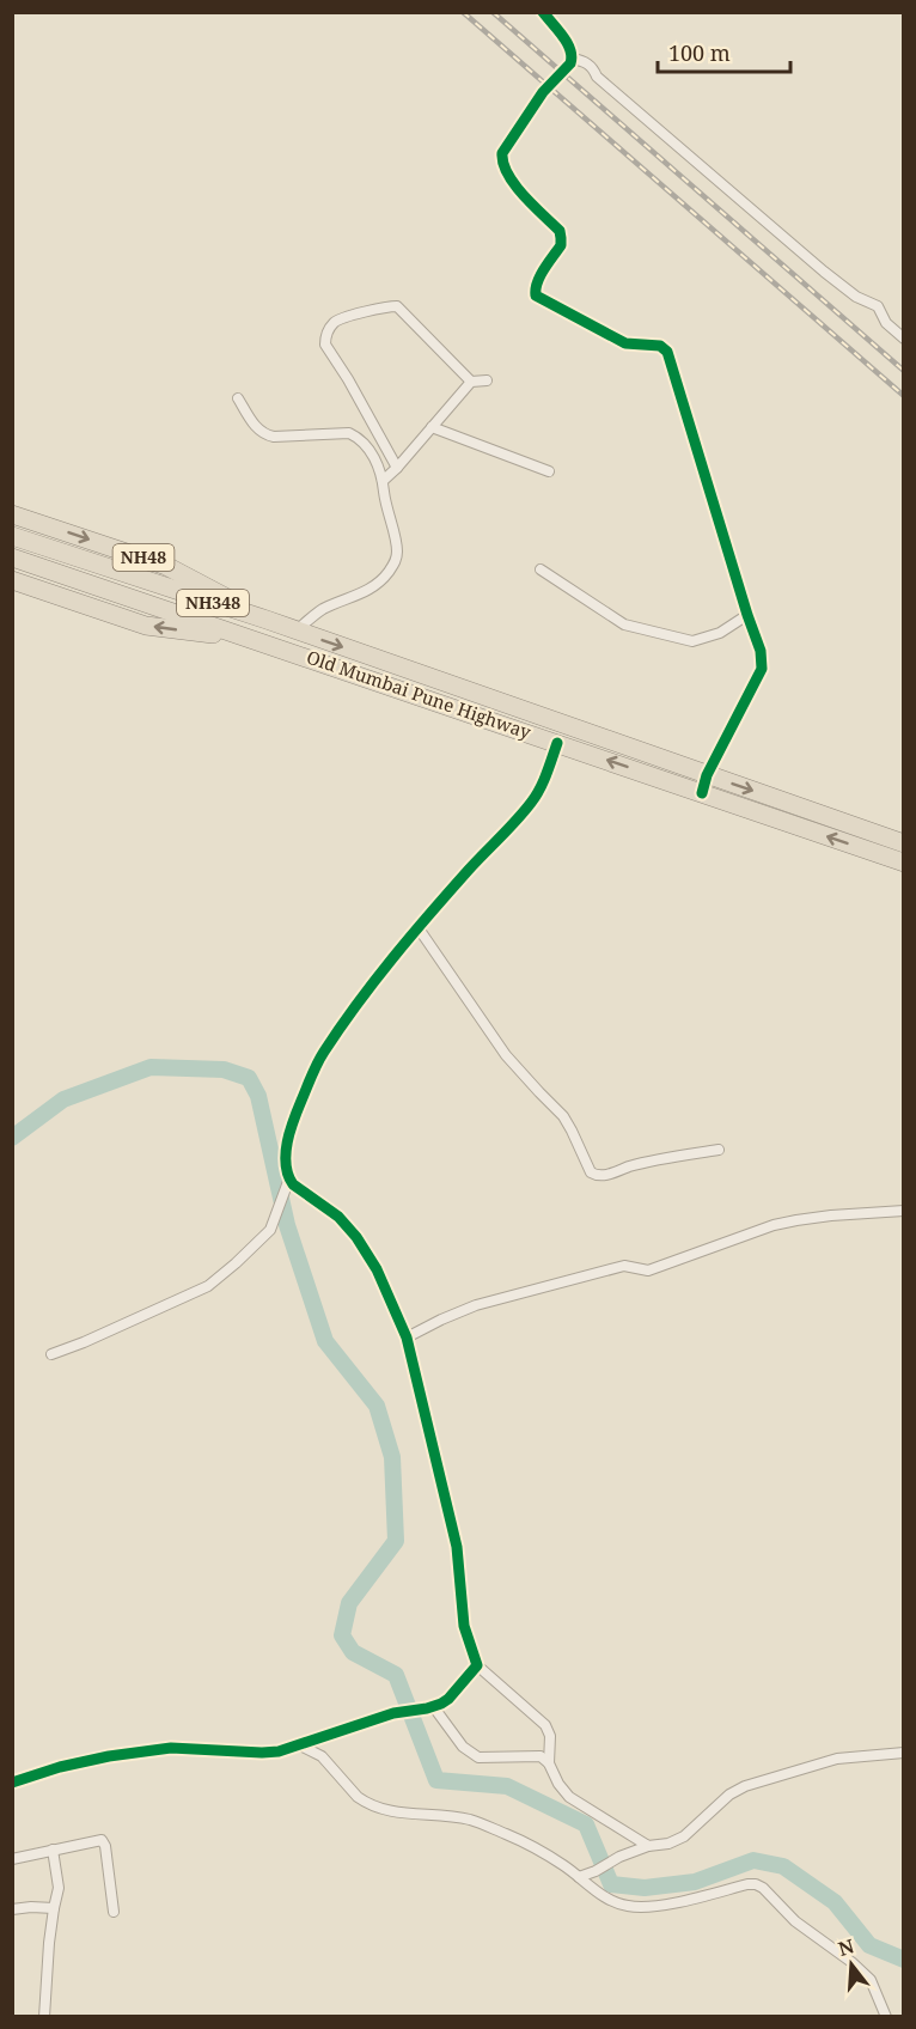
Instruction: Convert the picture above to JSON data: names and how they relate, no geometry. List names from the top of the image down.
{
  "streets": {
    "highway": ["NH48", "NH348", "Old Mumbai Pune Highway"]
  },
  "crossings": [
    ["NH48", "NH348"],
    ["NH48", "Old Mumbai Pune Highway"],
    ["NH348", "Old Mumbai Pune Highway"]
  ],
  "scale_bar": "100 m",
  "north": "top"
}
